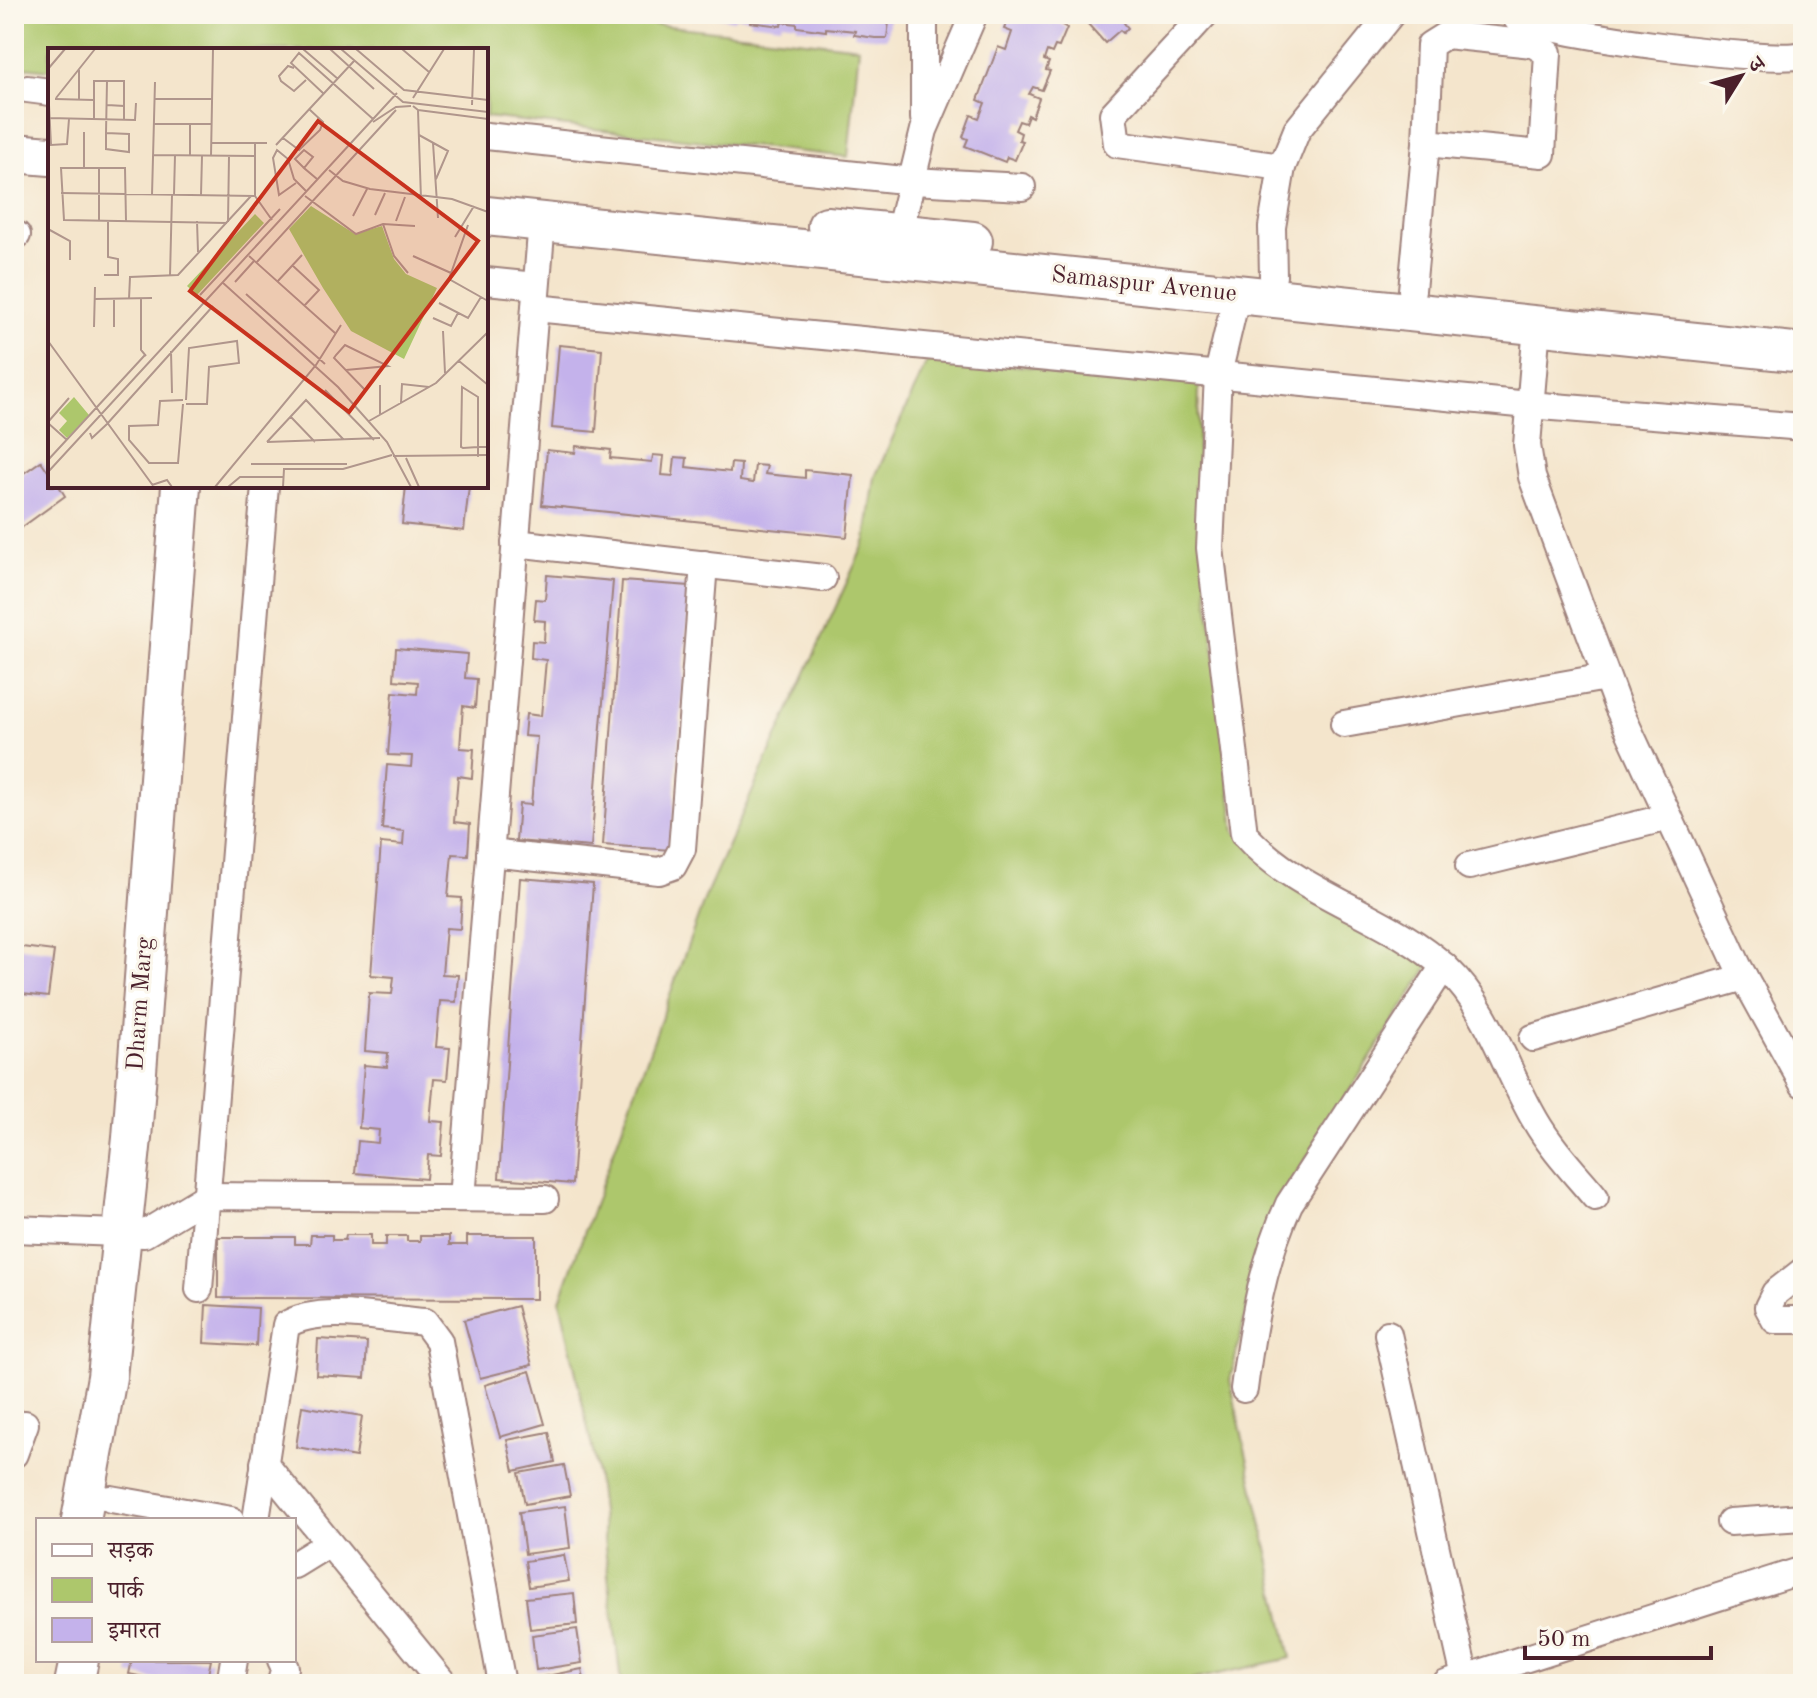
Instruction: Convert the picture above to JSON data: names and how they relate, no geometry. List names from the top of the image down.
{
  "streets": {
    "main road": ["Samaspur Avenue", "Dharm Marg"]
  },
  "legend": ["सड़क", "पार्क", "इमारत"],
  "scale_bar": "50 m",
  "north": "top right"
}
